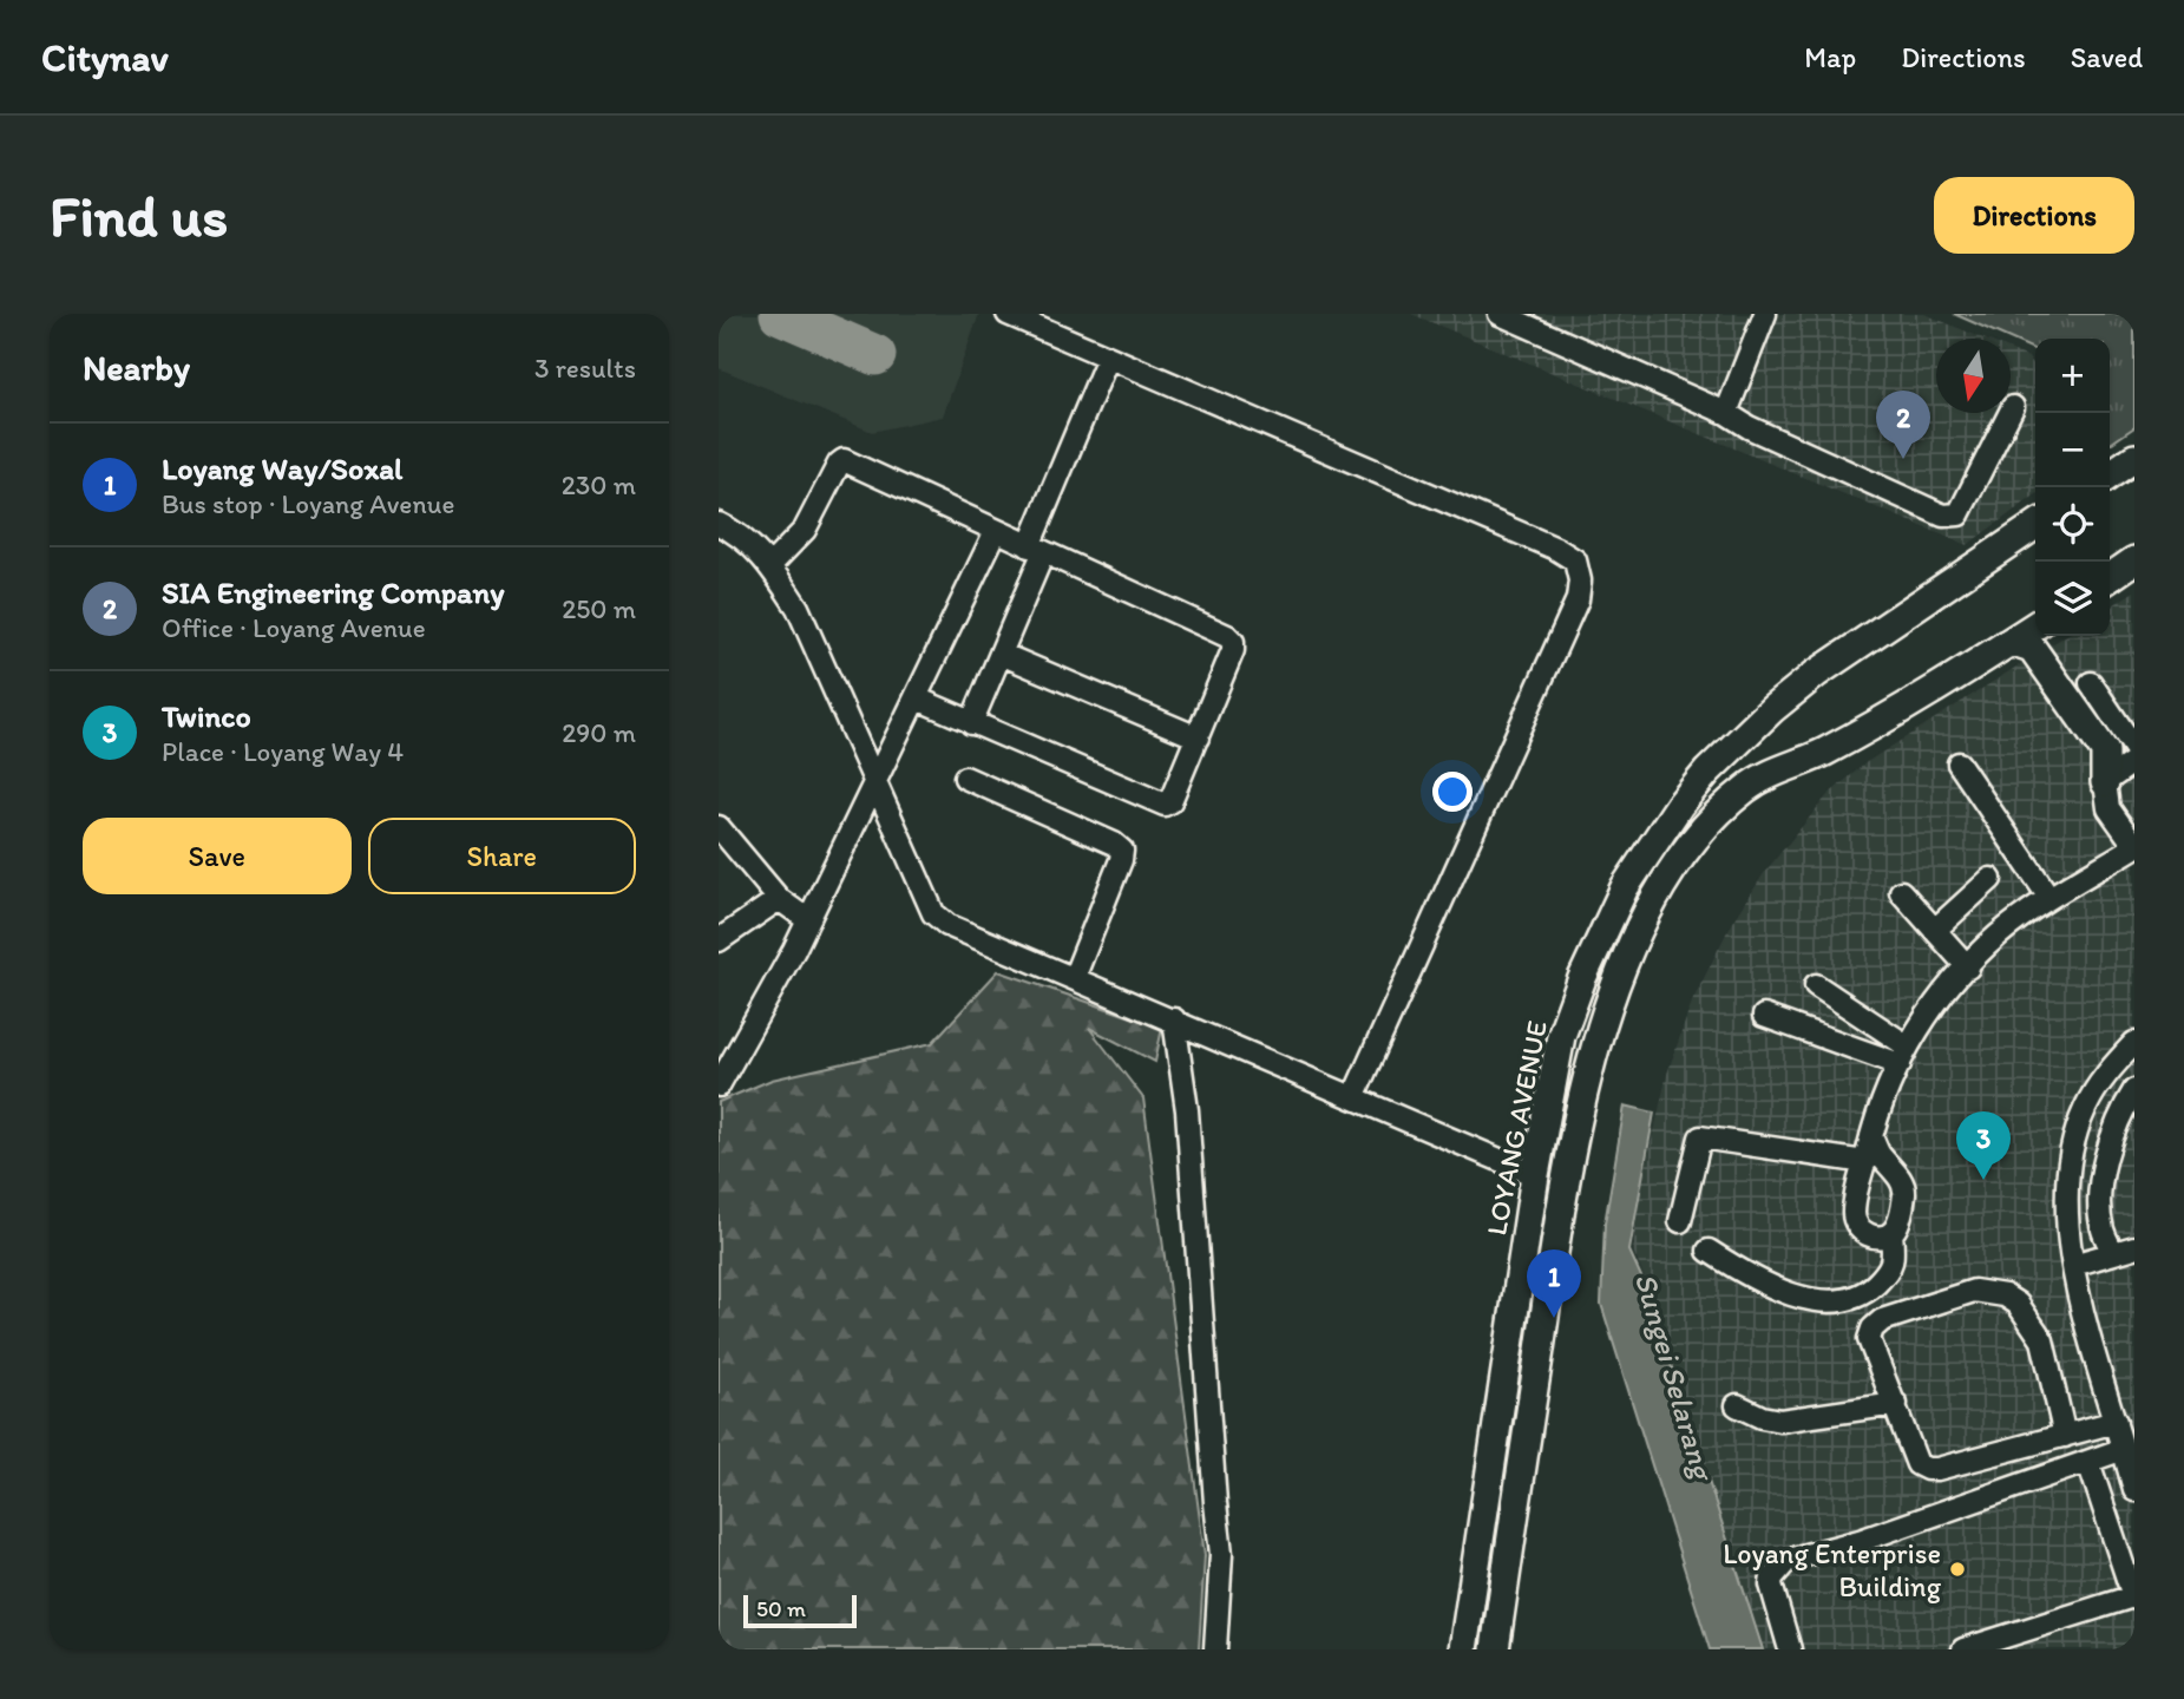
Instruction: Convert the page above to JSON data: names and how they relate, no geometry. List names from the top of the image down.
{
  "streets": {
    "main road": ["LOYANG AVENUE"]
  },
  "water": ["Sungei Selarang"],
  "places": ["Loyang Enterprise Building"],
  "scale_bar": "50 m",
  "north": "bottom",
  "page": {
    "header": "Citynav",
    "nav": ["Map", "Directions", "Saved"],
    "buttons": [
      "Directions",
      ["Save", "Share"]
    ],
    "title": "Find us",
    "heading": ["Nearby", "3 results"],
    "map_buttons": ["+", "−"],
    "pins": ["2", "3", "1"],
    "list": [
      {
        "mark": "1",
        "name": "Loyang Way/Soxal",
        "note": "Bus stop · Loyang Avenue",
        "value": "230 m"
      },
      {
        "mark": "2",
        "name": "SIA Engineering Company",
        "note": "Office · Loyang Avenue",
        "value": "250 m"
      },
      {
        "mark": "3",
        "name": "Twinco",
        "note": "Place · Loyang Way 4",
        "value": "290 m"
      }
    ],
    "scale": "50 m"
  }
}
